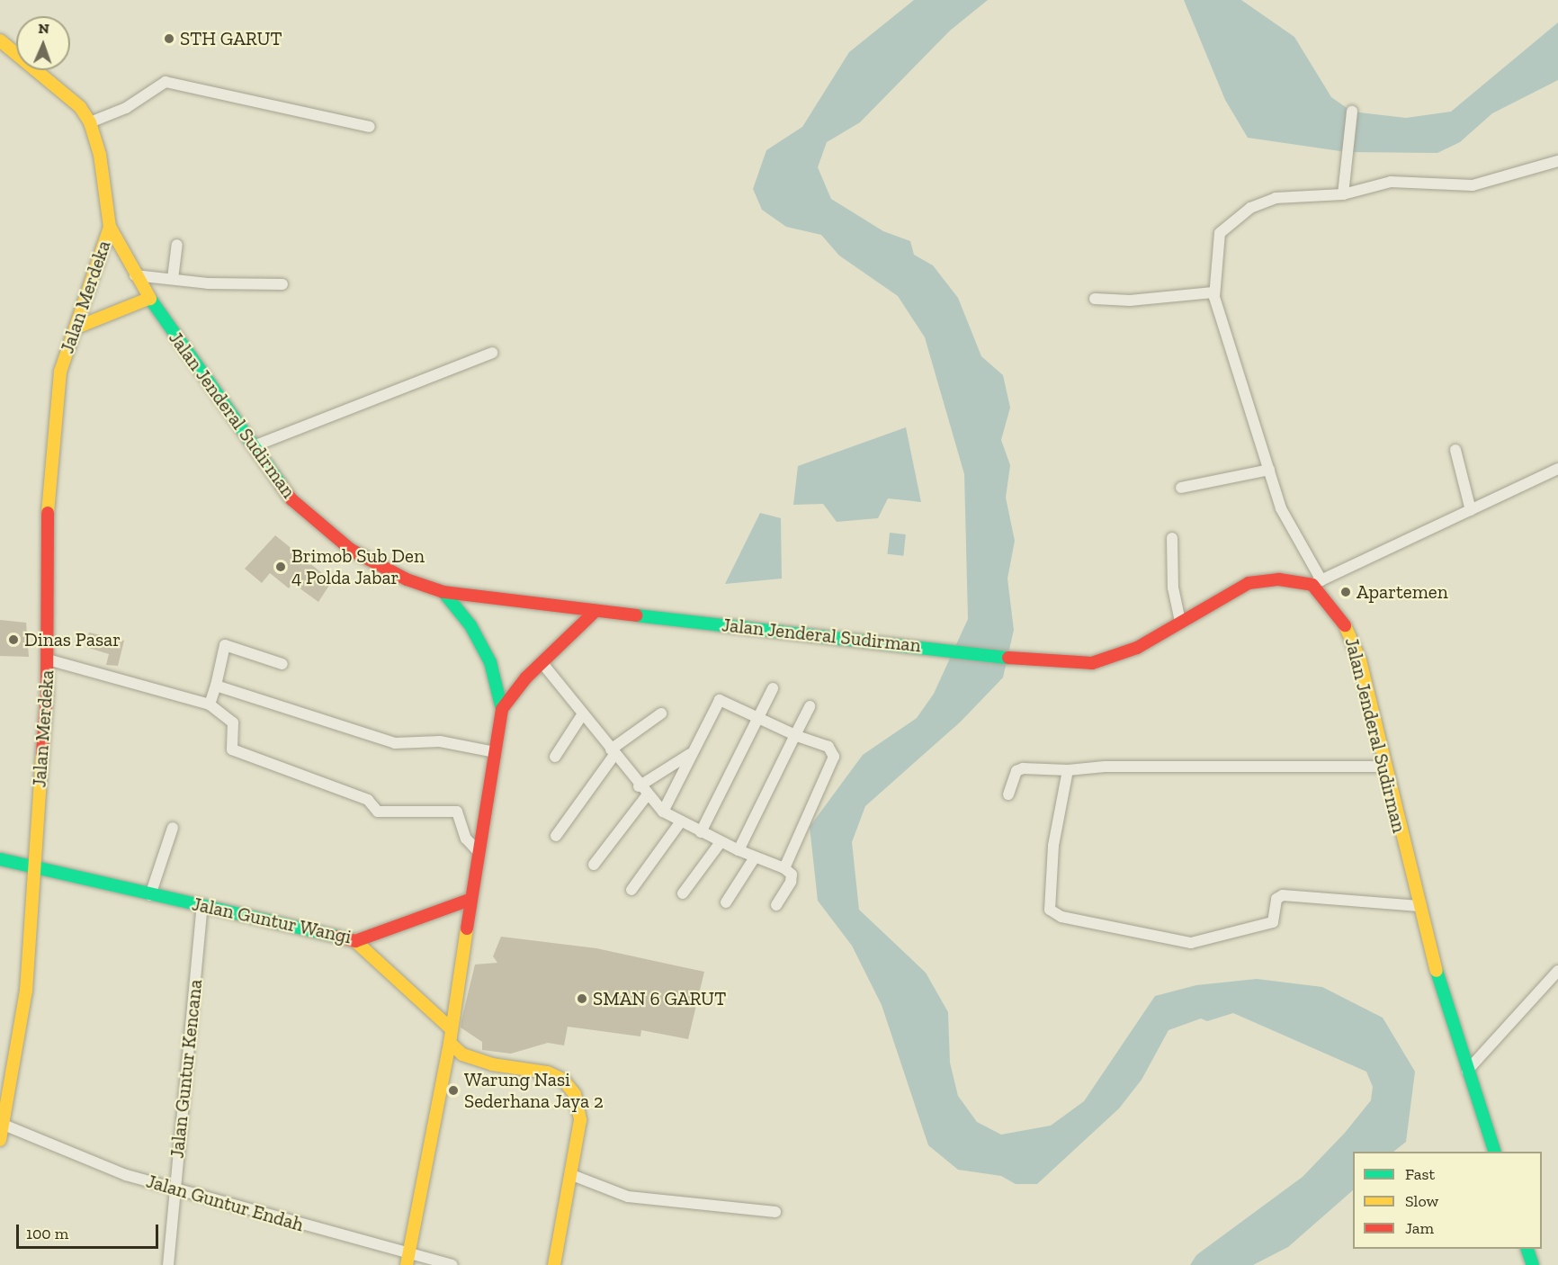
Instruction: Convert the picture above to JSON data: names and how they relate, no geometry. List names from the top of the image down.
{
  "streets": {
    "street": [
      "Jalan Merdeka",
      "Jalan Jenderal Sudirman",
      "Jalan Guntur Wangi",
      "Jalan Guntur Kencana",
      "Jalan Guntur Endah"
    ]
  },
  "crossings": [
    ["Jalan Merdeka", "Jalan Jenderal Sudirman"],
    ["Jalan Merdeka", "Jalan Guntur Wangi"],
    ["Jalan Merdeka", "Jalan Guntur Endah"],
    ["Jalan Guntur Wangi", "Jalan Guntur Kencana"],
    ["Jalan Guntur Kencana", "Jalan Guntur Endah"]
  ],
  "places": [
    "STH GARUT",
    "Brimob Sub Den 4 Polda Jabar",
    "Apartemen",
    "Dinas Pasar",
    "SMAN 6 GARUT",
    "Warung Nasi Sederhana Jaya 2"
  ],
  "legend": ["Fast", "Slow", "Jam"],
  "scale_bar": "100 m",
  "north": "top"
}
